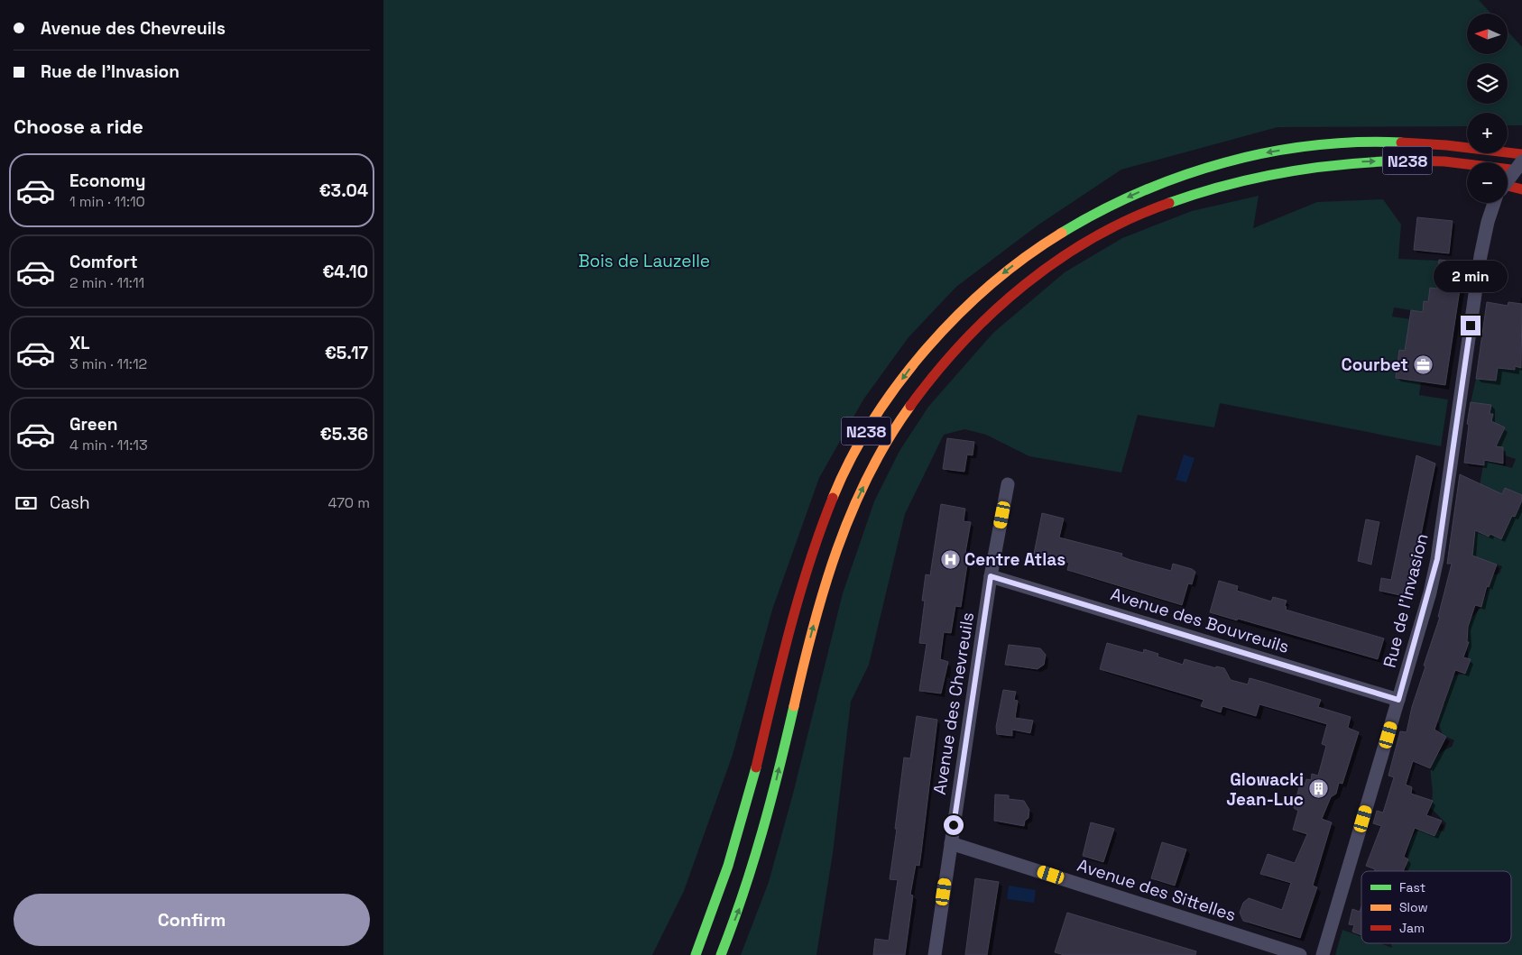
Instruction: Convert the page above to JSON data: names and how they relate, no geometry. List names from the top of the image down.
{
  "streets": {
    "highway": ["N238"],
    "street": [
      "Rue de l'Invasion",
      "Avenue des Bouvreuils",
      "Avenue des Chevreuils",
      "Avenue des Sittelles"
    ]
  },
  "crossings": [
    ["Rue de l'Invasion", "Avenue des Bouvreuils"],
    ["Avenue des Bouvreuils", "Avenue des Chevreuils"],
    ["Avenue des Chevreuils", "Avenue des Sittelles"]
  ],
  "parks": ["Bois de Lauzelle"],
  "places": {
    "office": ["Courbet"],
    "hospital": ["Centre Atlas"],
    "building": ["Glowacki Jean-Luc"]
  },
  "legend": ["Fast", "Slow", "Jam"],
  "north": "left",
  "page": {
    "banner": ["Avenue des Chevreuils", "Rue de l'Invasion"],
    "map_buttons": ["+", "−"],
    "heading": "Choose a ride",
    "list": [
      {
        "name": "Economy",
        "note": "1 min · 11:10",
        "value": "€3.04"
      },
      {
        "name": "Comfort",
        "note": "2 min · 11:11",
        "value": "€4.10"
      },
      {
        "name": "XL",
        "note": "3 min · 11:12",
        "value": "€5.17"
      },
      {
        "name": "Green",
        "note": "4 min · 11:13",
        "value": "€5.36"
      }
    ],
    "bubble": "2 min",
    "pay": ["Cash", "470 m"],
    "buttons": "Confirm"
  }
}
